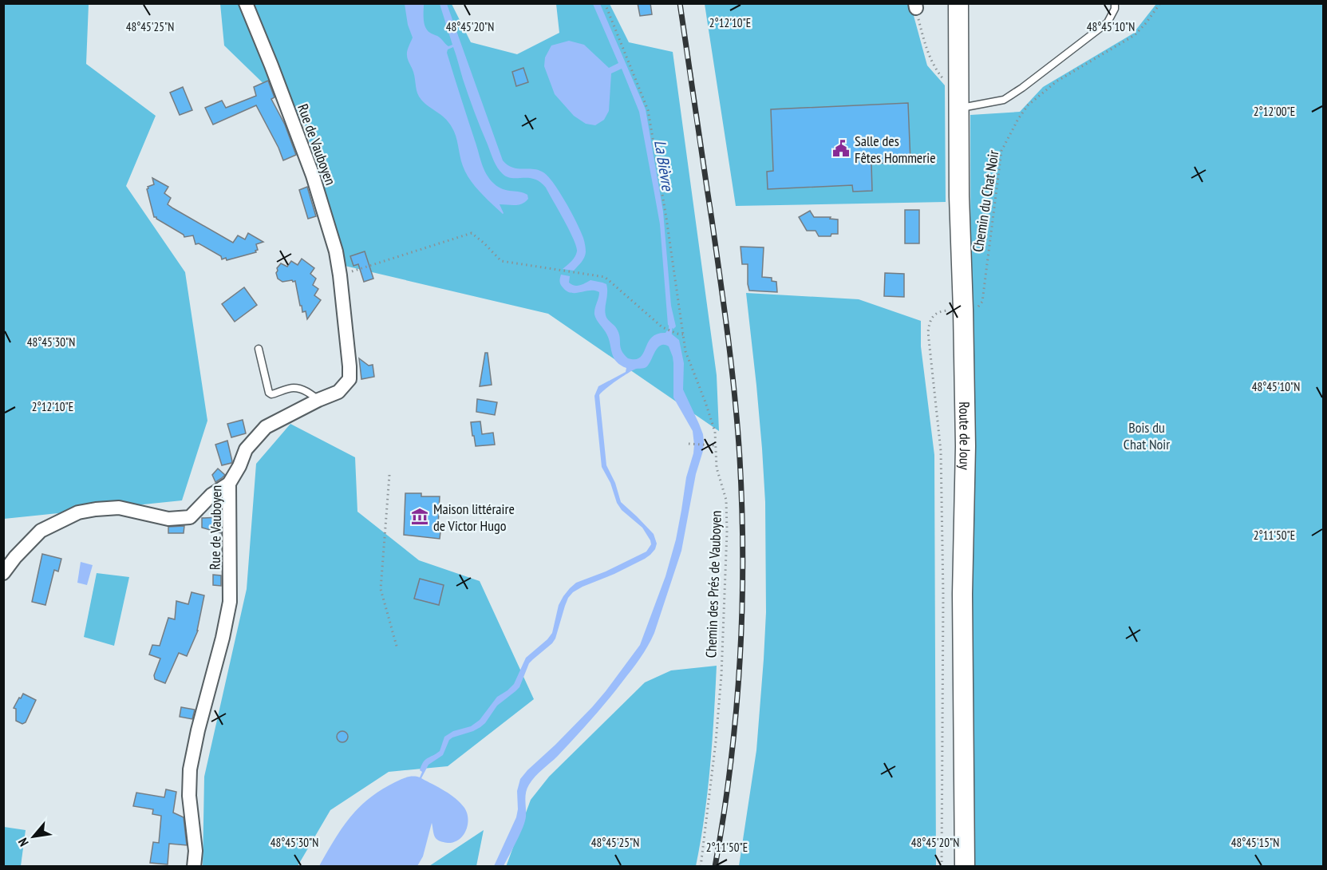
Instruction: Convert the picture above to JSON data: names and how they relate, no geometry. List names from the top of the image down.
{
  "streets": {
    "main road": ["Route de Jouy"],
    "street": ["Rue de Vauboyen"],
    "path": ["Chemin du Chat Noir", "Chemin des Prés de Vauboyen"]
  },
  "water": ["La Bièvre"],
  "parks": ["Bois du Chat Noir"],
  "places": {
    "public building": ["Salle des Fêtes Hommerie"],
    "museum": ["Maison littéraire de Victor Hugo"]
  },
  "north": "bottom left",
  "coordinates": [
    "2°12'10\"E",
    "48°45'25\"N",
    "48°45'20\"N",
    "48°45'10\"N",
    "2°12'00\"E",
    "48°45'30\"N",
    "2°11'50\"E",
    "48°45'15\"N"
  ]
}
